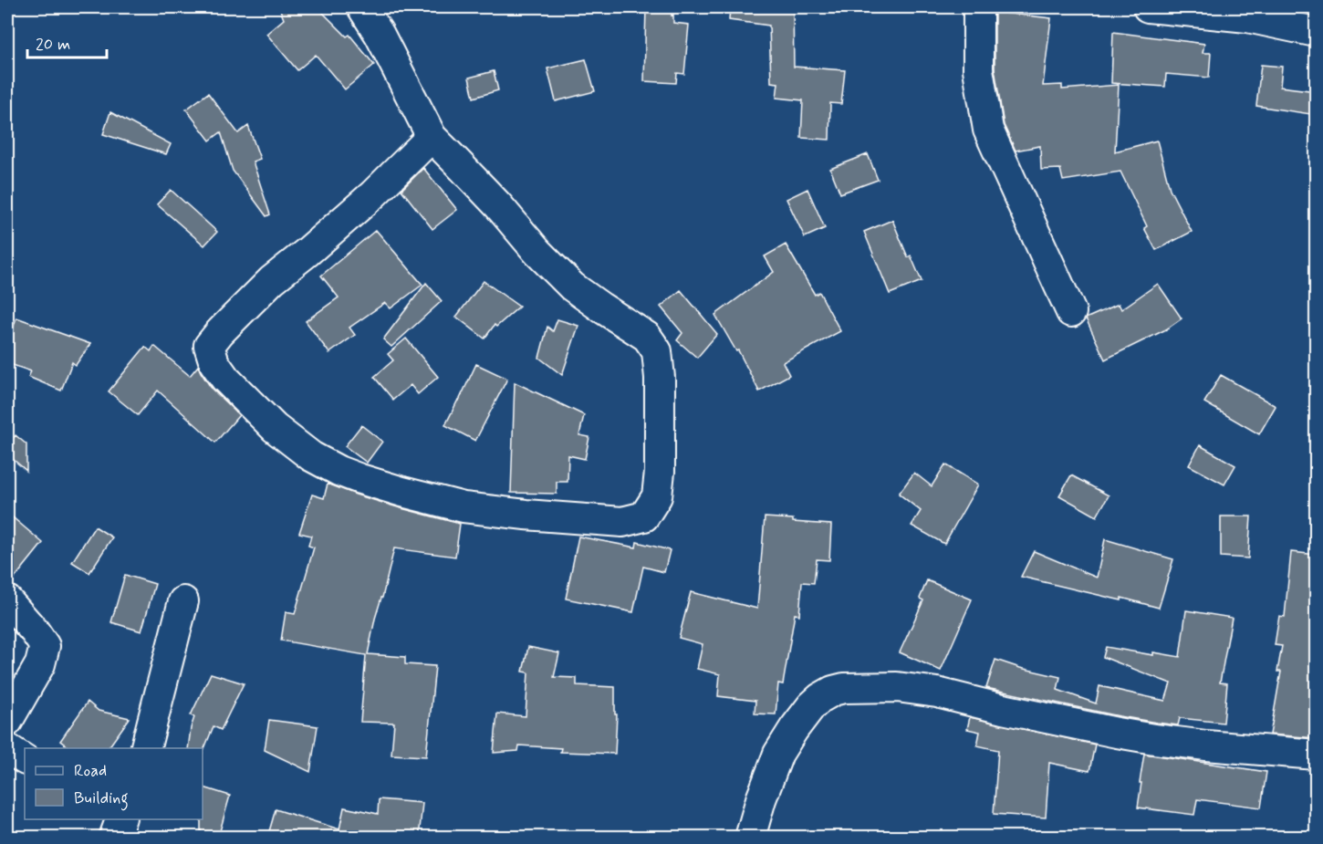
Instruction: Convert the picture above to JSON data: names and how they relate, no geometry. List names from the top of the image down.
{
  "legend": ["Road", "Building"],
  "scale_bar": "20 m"
}
